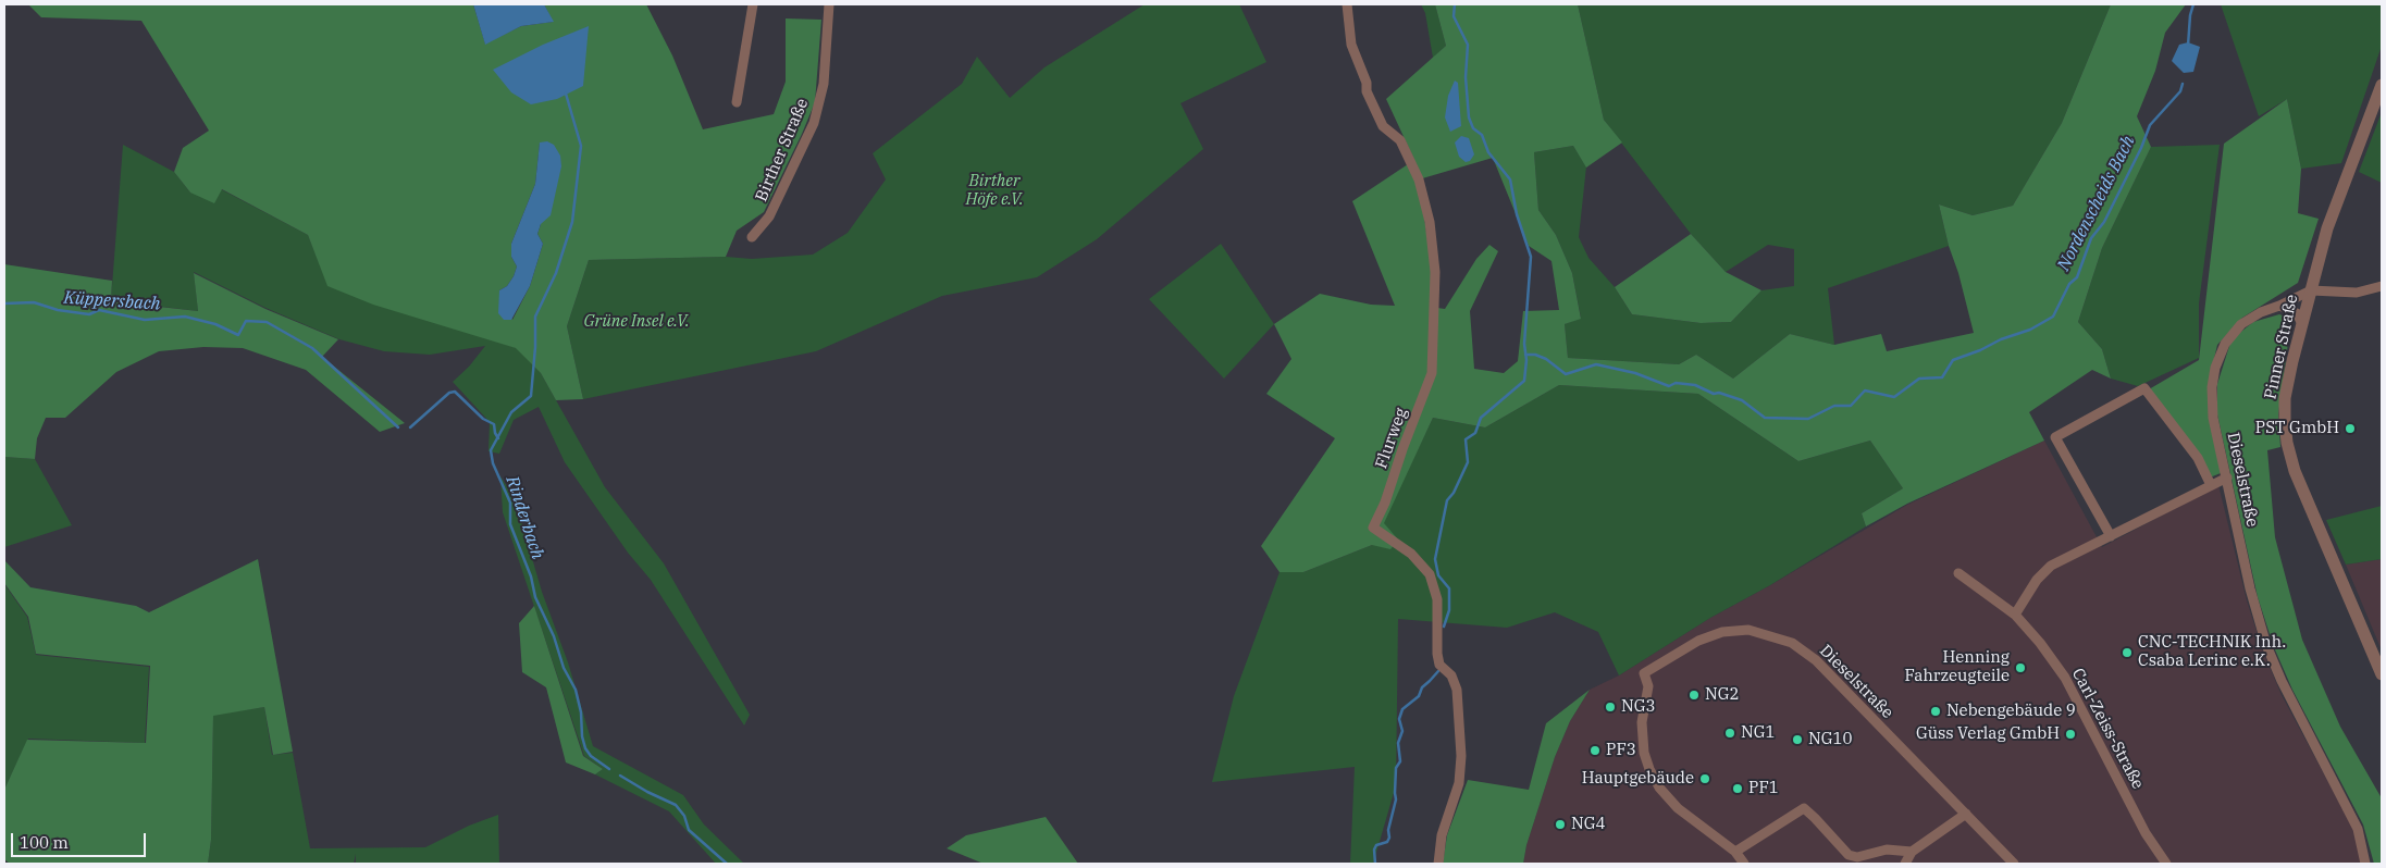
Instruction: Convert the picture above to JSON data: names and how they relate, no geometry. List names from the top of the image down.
{
  "streets": {
    "street": [
      "Birther Straße",
      "Pinner Straße",
      "Flurweg",
      "Dieselstraße",
      "Carl-Zeiss-Straße"
    ]
  },
  "crossings": [
    ["Pinner Straße", "Dieselstraße"]
  ],
  "water": ["Nordenscheids Bach", "Küppersbach", "Rinderbach"],
  "parks": ["Birther Höfe e.V.", "Grüne Insel e.V."],
  "places": [
    "PST GmbH",
    "CNC-TECHNIK Inh. Csaba Lerinc e.K.",
    "Henning Fahrzeugteile",
    "NG2",
    "NG3",
    "Nebengebäude 9",
    "NG1",
    "Güss Verlag GmbH",
    "NG10",
    "PF3",
    "Hauptgebäude",
    "PF1",
    "NG4"
  ],
  "scale_bar": "100 m"
}
